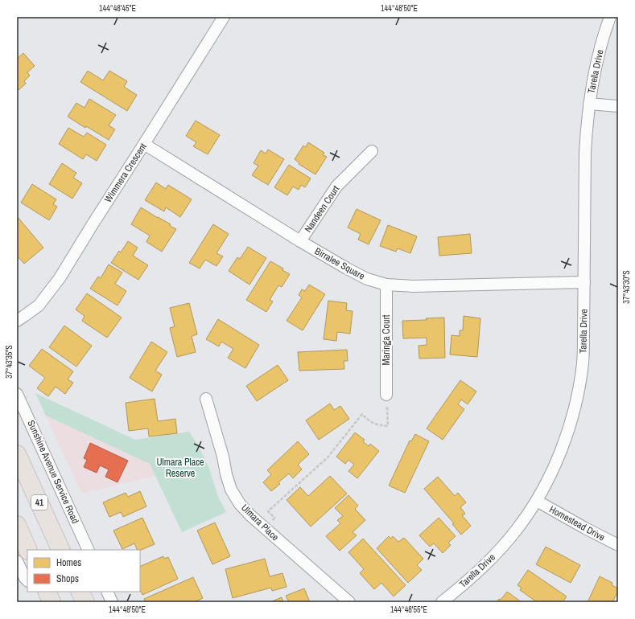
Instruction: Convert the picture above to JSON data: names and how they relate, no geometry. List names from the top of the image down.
{
  "streets": {
    "main road": ["41"],
    "street": [
      "Tarella Drive",
      "Wimmera Crescent",
      "Nandeen Court",
      "Birralee Square",
      "Maringa Court",
      "Sunshine Avenue Service Road",
      "Ulmara Place",
      "Homestead Drive"
    ]
  },
  "crossings": [
    ["Tarella Drive", "Birralee Square"],
    ["Tarella Drive", "Homestead Drive"],
    ["Wimmera Crescent", "Birralee Square"],
    ["Nandeen Court", "Birralee Square"],
    ["Birralee Square", "Maringa Court"]
  ],
  "parks": ["Ulmara Place Reserve"],
  "legend": ["Homes", "Shops"],
  "coordinates": [
    "144°48'45\"E",
    "144°48'50\"E",
    "37°43'30\"S",
    "37°43'35\"S",
    "144°48'55\"E"
  ]
}
